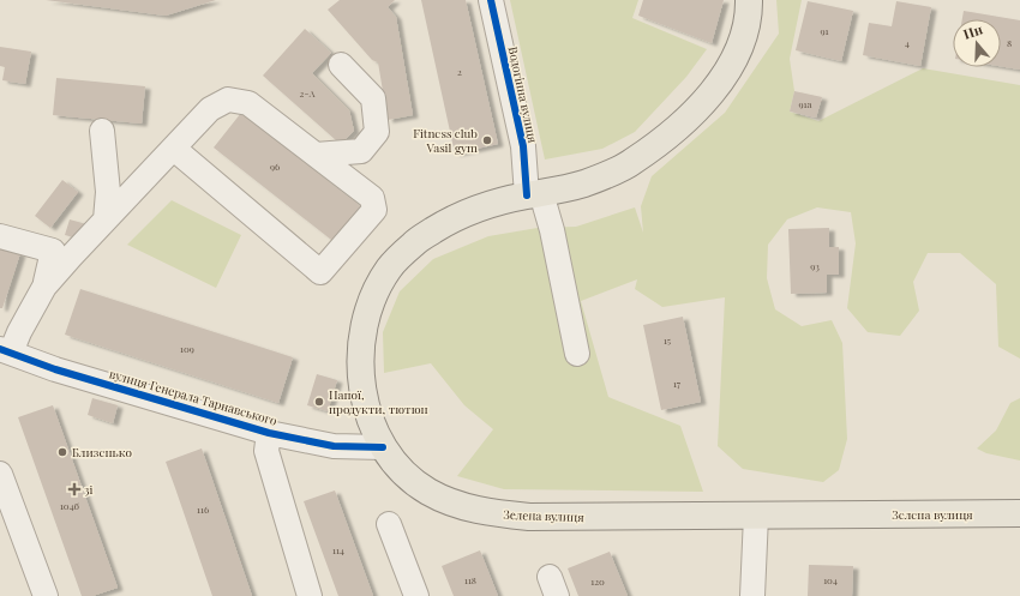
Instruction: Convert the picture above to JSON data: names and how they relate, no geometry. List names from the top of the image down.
{
  "streets": {
    "main road": ["Зелена вулиця"],
    "street": ["Водогінна вулиця", "вулиця Генерала Тарнавського"]
  },
  "crossings": [
    ["Водогінна вулиця", "Зелена вулиця"],
    ["вулиця Генерала Тарнавського", "Зелена вулиця"]
  ],
  "places": {
    "other": ["Fitness club Vasil gym", "Напої, продукти, тютюн", "Близенько"],
    "health": ["3і"]
  },
  "house_numbers": [
    "91",
    "4",
    "8",
    "2",
    "2-A",
    "91а",
    "96",
    "93",
    "15",
    "109",
    "17",
    "104б",
    "116",
    "114",
    "118",
    "104",
    "120"
  ],
  "north": "top"
}
